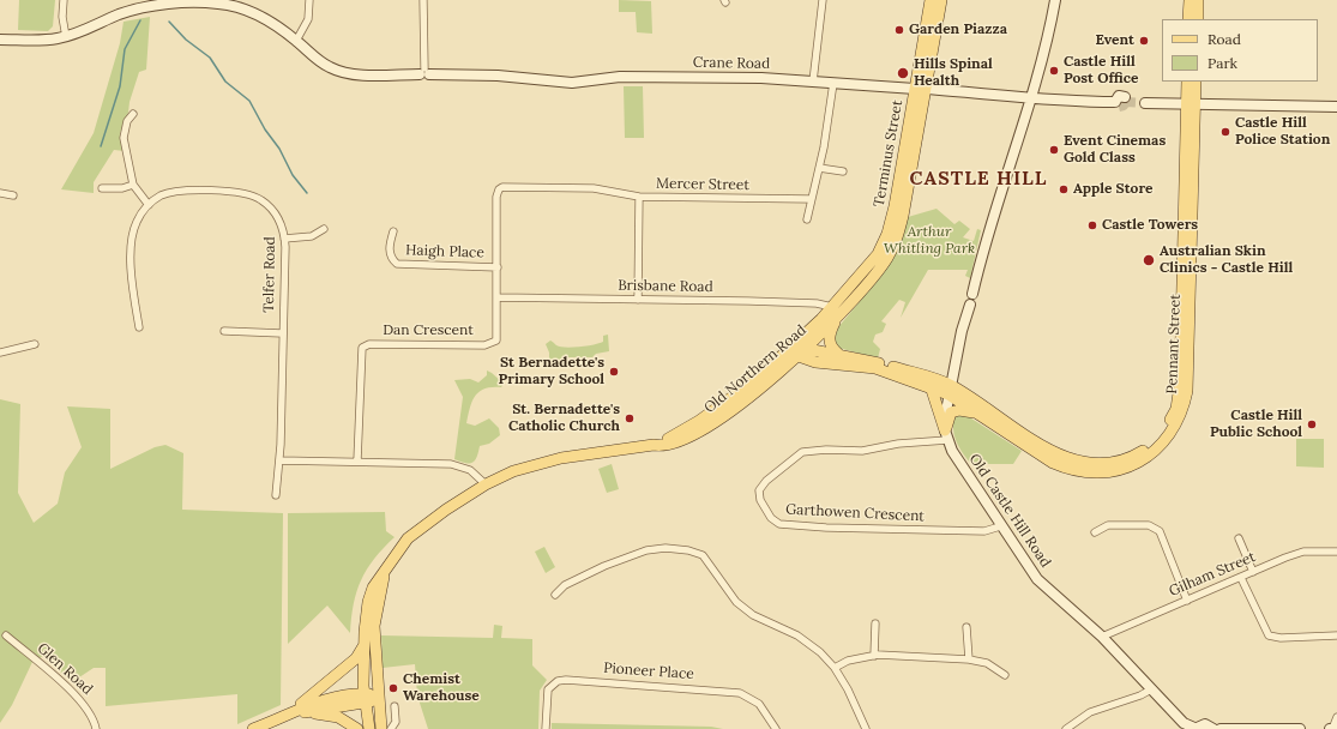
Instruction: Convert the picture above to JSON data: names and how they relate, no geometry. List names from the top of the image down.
{
  "streets": {
    "main road": ["Terminus Street", "Pennant Street", "Old Northern Road"],
    "street": [
      "Crane Road",
      "Mercer Street",
      "Haigh Place",
      "Telfer Road",
      "Brisbane Road",
      "Dan Crescent",
      "Old Castle Hill Road",
      "Garthowen Crescent",
      "Gilham Street",
      "Glen Road",
      "Pioneer Place"
    ]
  },
  "crossings": [
    ["Crane Road", "Terminus Street"],
    ["Terminus Street", "Old Northern Road"],
    ["Mercer Street", "Brisbane Road"],
    ["Brisbane Road", "Dan Crescent"],
    ["Brisbane Road", "Old Northern Road"],
    ["Old Castle Hill Road", "Garthowen Crescent"],
    ["Old Castle Hill Road", "Gilham Street"]
  ],
  "districts": ["CASTLE HILL"],
  "parks": ["Arthur Whitling Park"],
  "places": [
    "Garden Piazza",
    "Event",
    "Castle Hill Post Office",
    "Hills Spinal Health",
    "Castle Hill Police Station",
    "Event Cinemas Gold Class",
    "Apple Store",
    "Castle Towers",
    "Australian Skin Clinics - Castle Hill",
    "St Bernadette's Primary School",
    "St. Bernadette's Catholic Church",
    "Castle Hill Public School",
    "Chemist Warehouse"
  ],
  "legend": ["Road", "Park"]
}
